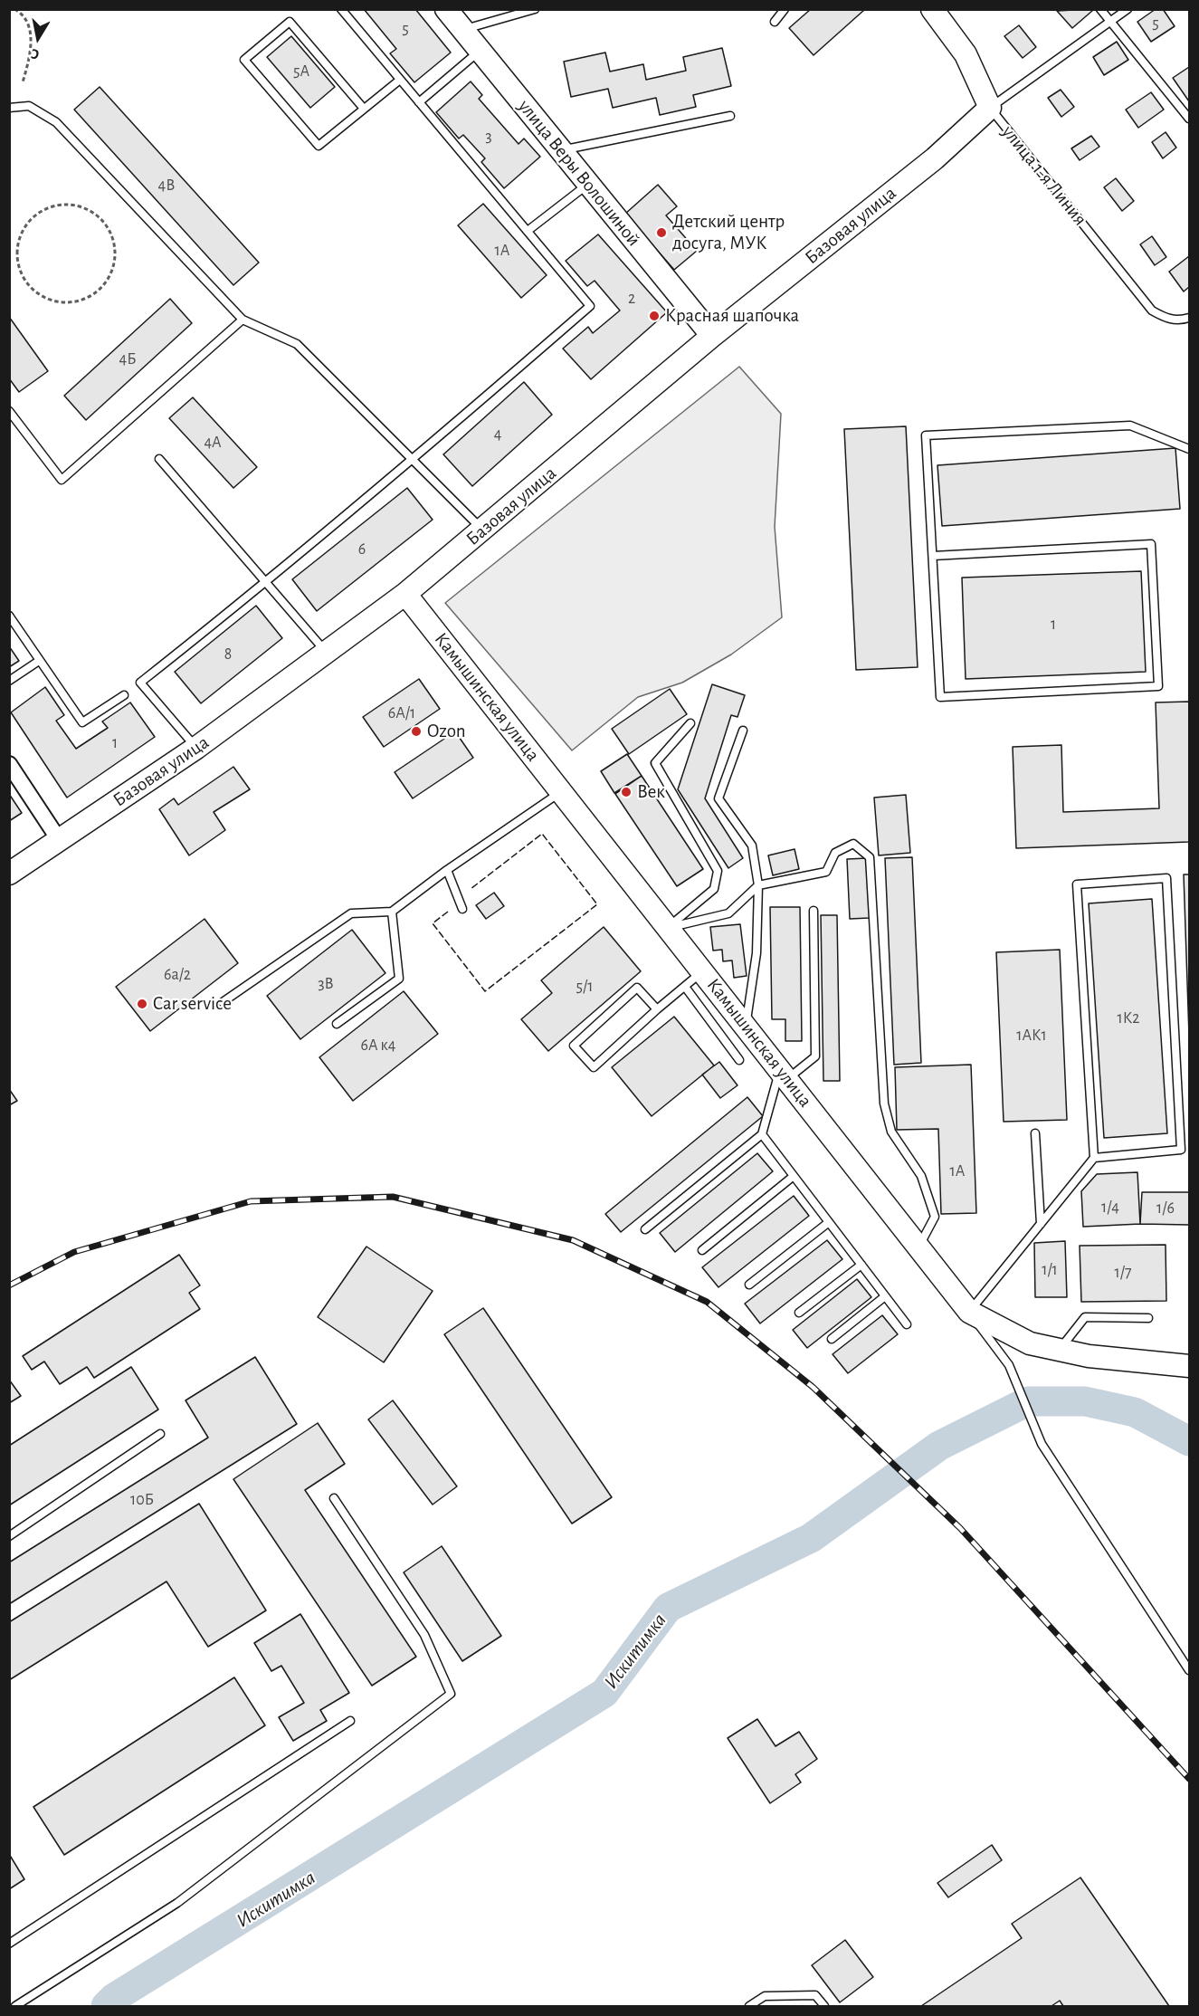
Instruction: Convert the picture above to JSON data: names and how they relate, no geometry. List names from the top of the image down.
{
  "streets": {
    "street": [
      "улица Веры Волошиной",
      "улица 1-я Линия",
      "Базовая улица",
      "Камышинская улица"
    ]
  },
  "crossings": [
    ["улица Веры Волошиной", "Базовая улица"],
    ["улица 1-я Линия", "Базовая улица"],
    ["Базовая улица", "Камышинская улица"]
  ],
  "water": ["Искитимка"],
  "places": [
    "Детский центр досуга, МУК",
    "Красная шапочка",
    "Ozon",
    "Век",
    "Car service"
  ],
  "house_numbers": [
    "5",
    "5",
    "5А",
    "3",
    "4В",
    "1А",
    "2",
    "4Б",
    "4",
    "4А",
    "6",
    "1",
    "8",
    "6А/1",
    "1",
    "6а/2",
    "3В",
    "5/1",
    "1К2",
    "1АК1",
    "6А к4",
    "1А",
    "1/4",
    "1/6",
    "1/1",
    "1/7",
    "10Б"
  ],
  "north": "bottom"
}
